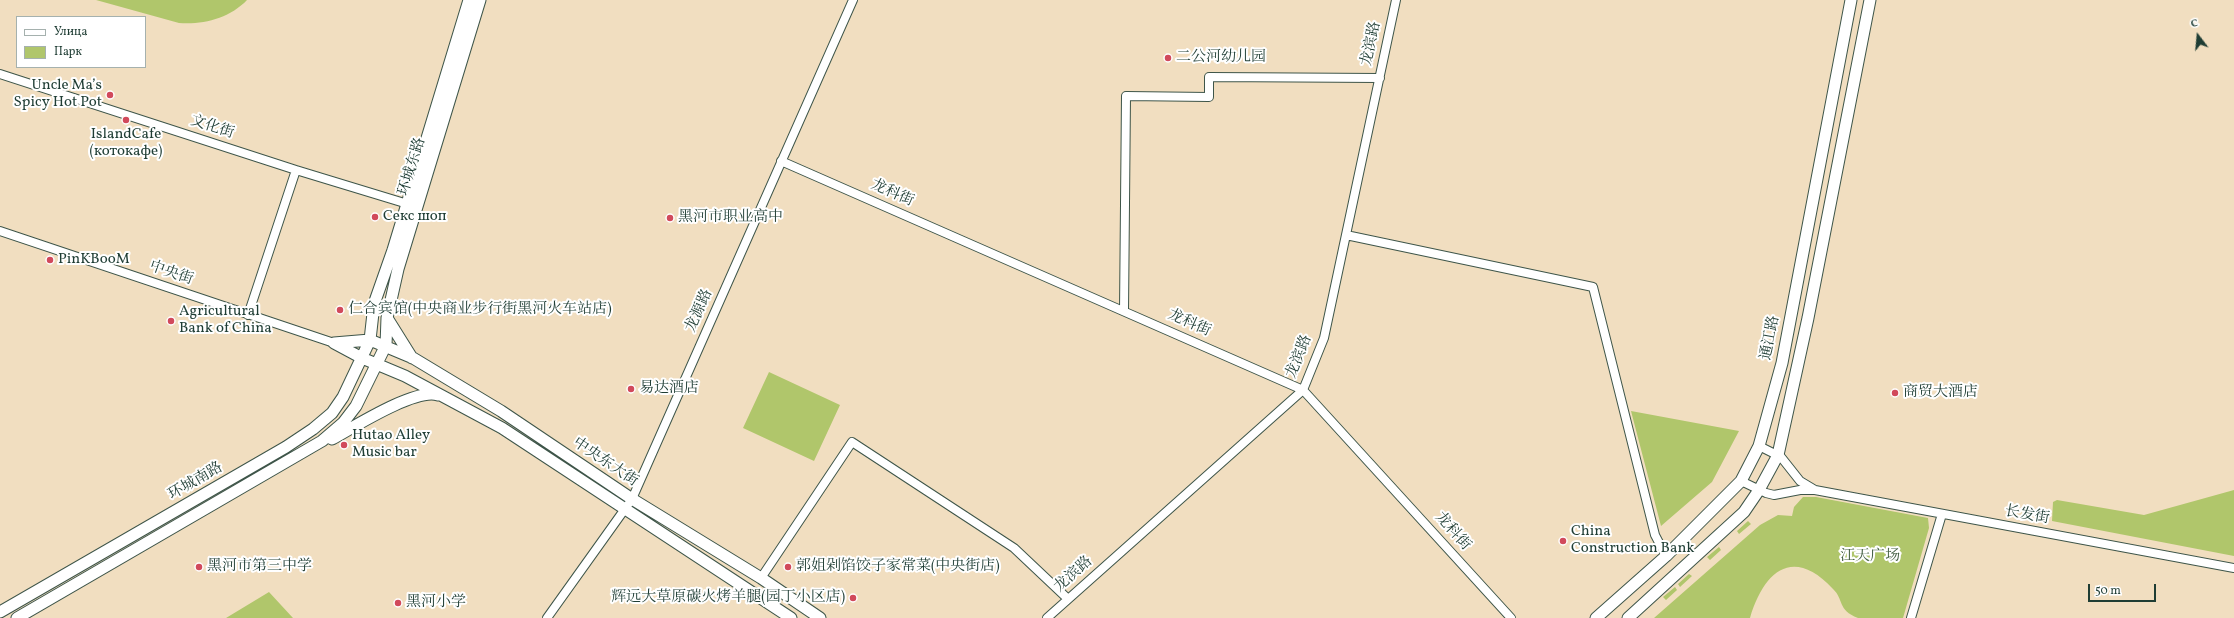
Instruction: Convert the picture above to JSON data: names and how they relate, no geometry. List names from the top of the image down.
{
  "streets": {
    "main road": [
      "环城东路",
      "通江路",
      "中央东大街",
      "环城南路"
    ],
    "street": [
      "龙滨路",
      "文化街",
      "龙科街",
      "中央街",
      "龙源路",
      "长发街"
    ]
  },
  "crossings": [
    ["龙滨路", "龙科街"],
    ["文化街", "环城东路"],
    ["环城东路", "中央东大街"],
    ["环城东路", "环城南路"],
    ["龙科街", "龙源路"],
    ["中央街", "中央东大街"],
    ["龙源路", "中央东大街"],
    ["通江路", "长发街"],
    ["中央东大街", "环城南路"]
  ],
  "parks": ["江天广场"],
  "places": [
    "二公河幼儿园",
    "Uncle Ma’s Spicy Hot Pot",
    "IslandCafe (котокафе)",
    "Секс шоп",
    "黑河市职业高中",
    "PinKBooM",
    "仁合宾馆(中央商业步行街黑河火车站店)",
    "Agricultural Bank of China",
    "易达酒店",
    "商贸大酒店",
    "Hutao Alley Music bar",
    "China Construction Bank",
    "黑河市第三中学",
    "郭姐剁馅饺子家常菜(中央街店)",
    "辉远大草原碳火烤羊腿(园丁小区店)",
    "黑河小学"
  ],
  "legend": ["Улица", "Парк"],
  "scale_bar": "50 m",
  "north": "top"
}
